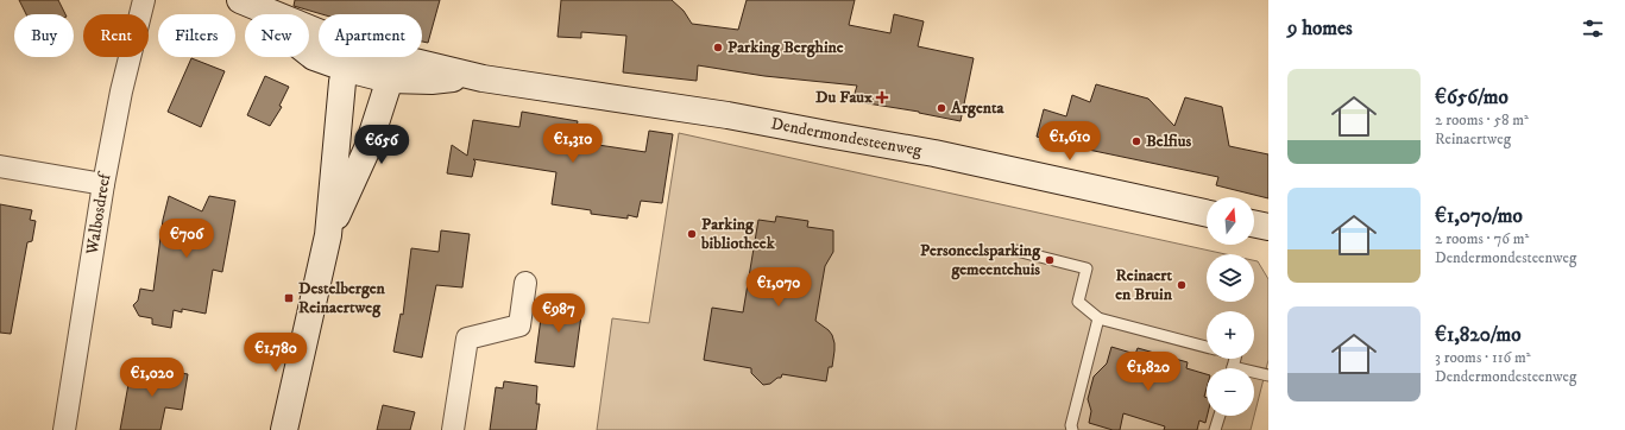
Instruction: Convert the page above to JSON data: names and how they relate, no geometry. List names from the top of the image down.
{
  "streets": {
    "main road": ["Dendermondesteenweg"],
    "street": ["Walbosdreef"]
  },
  "places": {
    "other": [
      "Parking Berghine",
      "Argenta",
      "Belfius",
      "Parking bibliotheek",
      "Personeelsparking gemeentehuis",
      "Reinaert en Bruin"
    ],
    "health": ["Du Faux"],
    "transit": ["Destelbergen Reinaertweg"]
  },
  "north": "top",
  "page": {
    "heading": "9 homes",
    "chip": [
      "Buy",
      "Rent",
      "Filters",
      "New",
      "Apartment"
    ],
    "list": [
      {
        "name": "€656/mo",
        "note": "2 rooms · 58 m² · Reinaertweg"
      },
      {
        "name": "€1,070/mo",
        "note": "2 rooms · 76 m² · Dendermondesteenweg"
      },
      {
        "name": "€1,820/mo",
        "note": "3 rooms · 116 m² · Dendermondesteenweg"
      }
    ],
    "price": [
      "€1,610",
      "€1,310",
      "€656",
      "€706",
      "€1,070",
      "€987",
      "€1,780",
      "€1,820",
      "€1,020"
    ],
    "map_buttons": ["+", "−"]
  }
}
